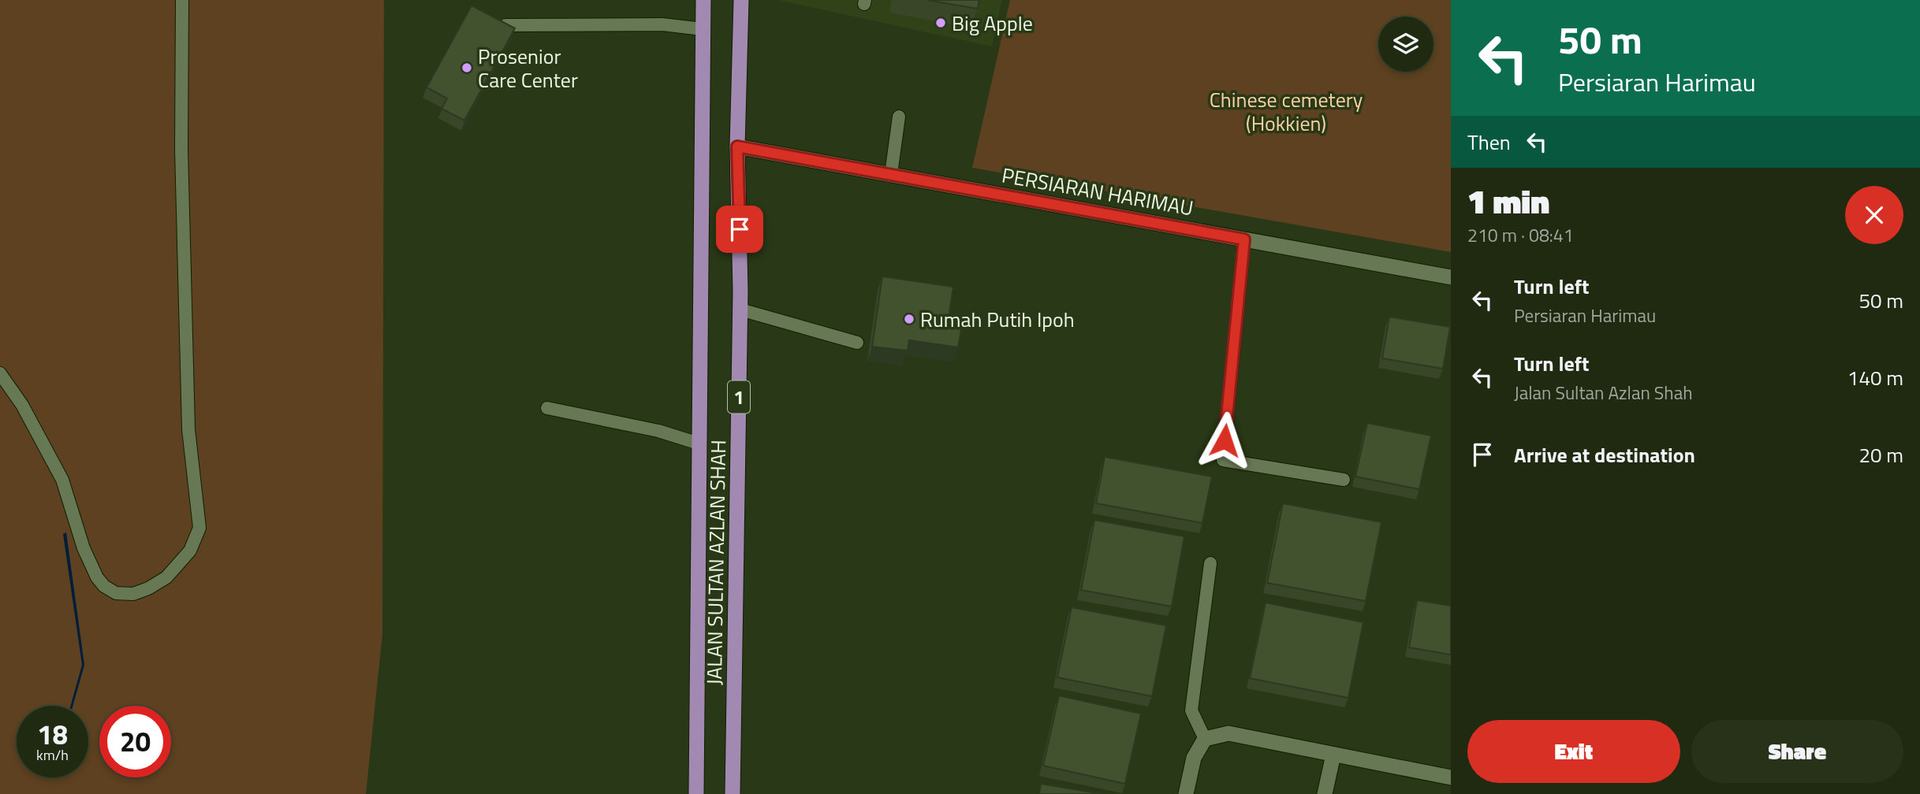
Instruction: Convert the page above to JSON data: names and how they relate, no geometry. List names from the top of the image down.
{
  "streets": {
    "main road": ["1", "JALAN SULTAN AZLAN SHAH"],
    "street": ["PERSIARAN HARIMAU"]
  },
  "crossings": [
    ["PERSIARAN HARIMAU", "JALAN SULTAN AZLAN SHAH"]
  ],
  "parks": ["Chinese cemetery (Hokkien)"],
  "places": ["Big Apple", "Prosenior Care Center", "Rumah Putih Ipoh"],
  "page": {
    "turn": ["50 m", "Persiaran Harimau"],
    "then": "Then",
    "heading": ["1 min", "210 m · 08:41"],
    "list": [
      {
        "name": "Turn left",
        "note": "Persiaran Harimau",
        "value": "50 m"
      },
      {
        "name": "Turn left",
        "note": "Jalan Sultan Azlan Shah",
        "value": "140 m"
      },
      {
        "name": "Arrive at destination",
        "value": "20 m"
      }
    ],
    "speed": "18 km/h",
    "limit": "20",
    "buttons": ["Exit", "Share"]
  }
}
